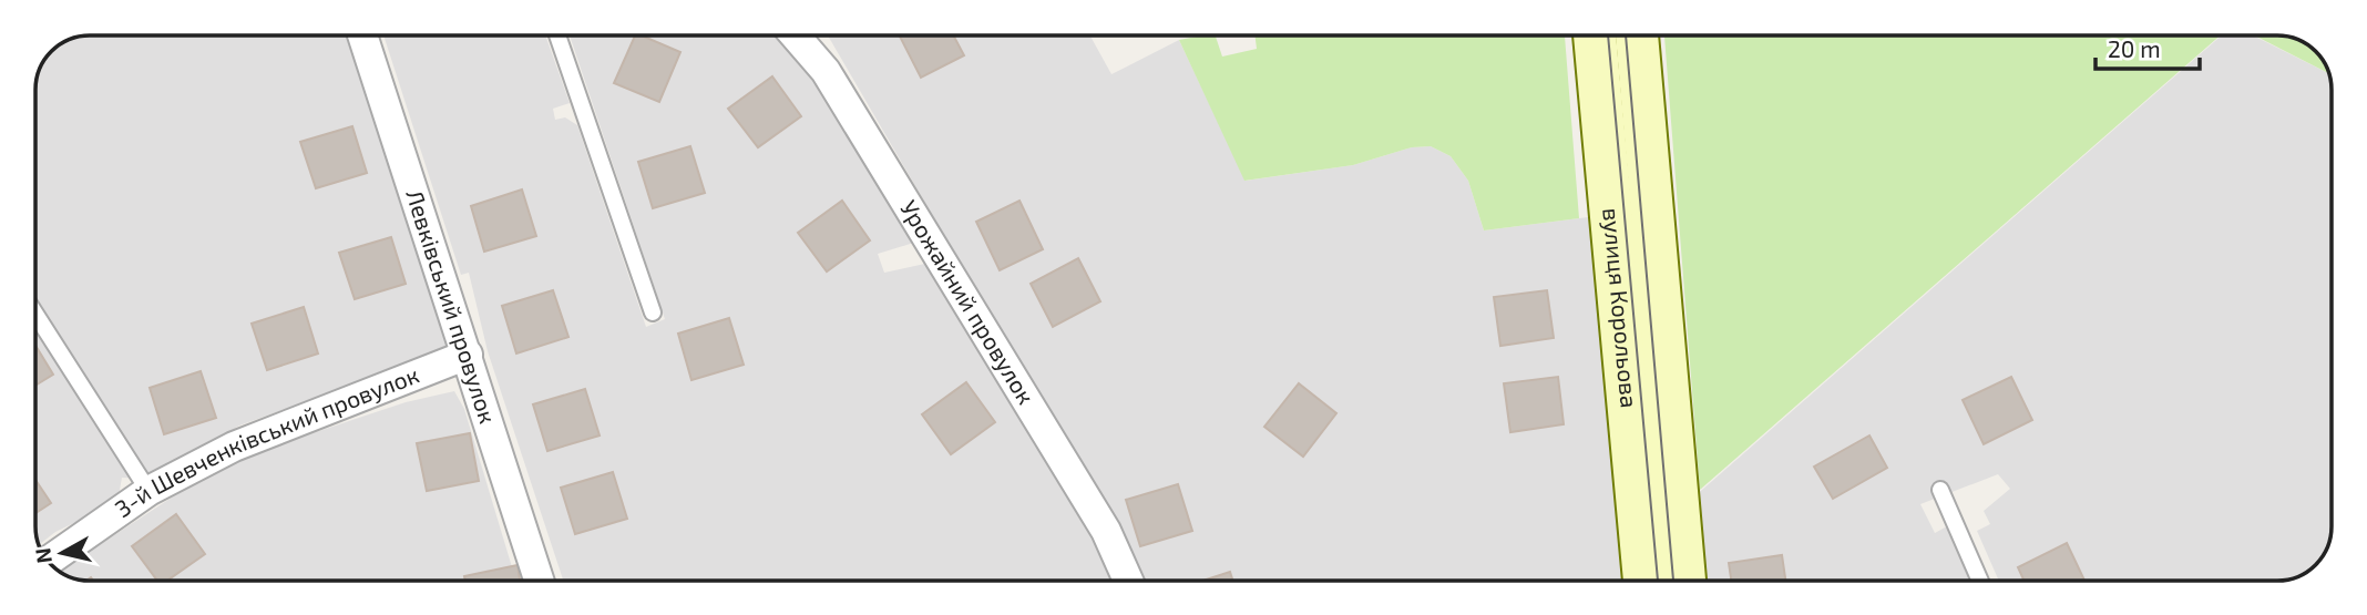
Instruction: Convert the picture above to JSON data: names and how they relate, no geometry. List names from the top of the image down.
{
  "streets": {
    "main road": ["вулиця Корольова"],
    "street": ["Урожайний провулок", "Левківський провулок", "3-й Шевченківський провулок"]
  },
  "crossings": [
    ["Левківський провулок", "3-й Шевченківський провулок"]
  ],
  "scale_bar": "20 m",
  "north": "left"
}
